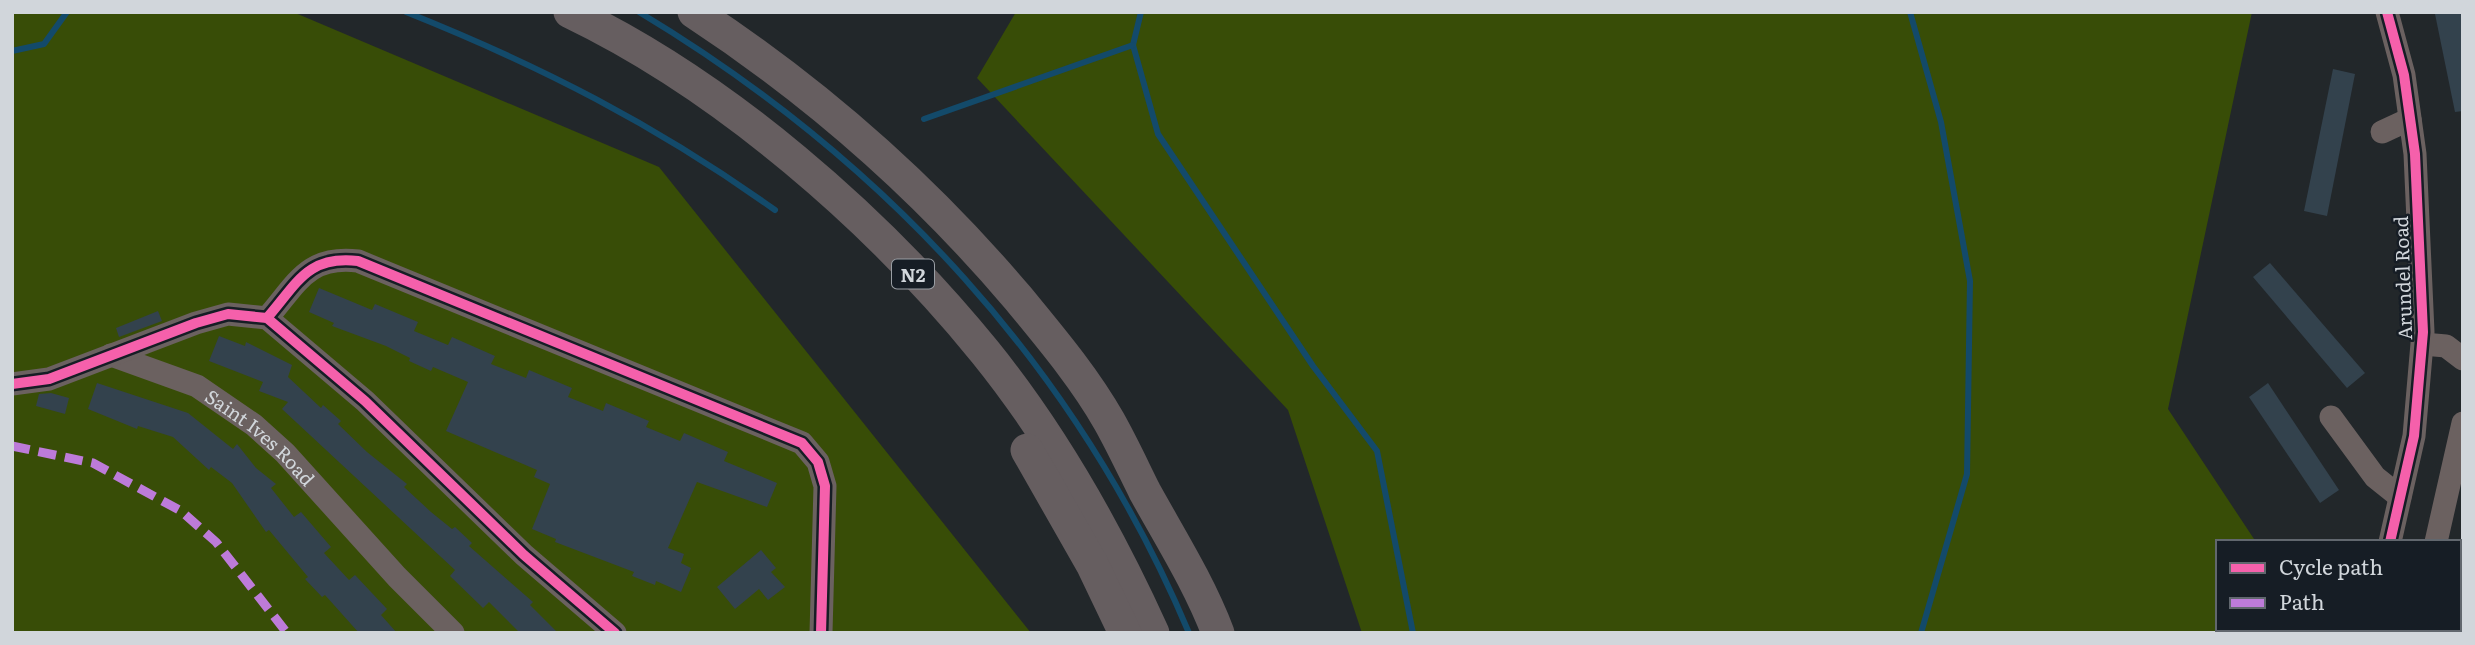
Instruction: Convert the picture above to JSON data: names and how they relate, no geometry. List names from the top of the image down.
{
  "streets": {
    "highway": ["N2"],
    "street": ["Arundel Road", "Saint Ives Road"]
  },
  "legend": ["Cycle path", "Path"]
}
